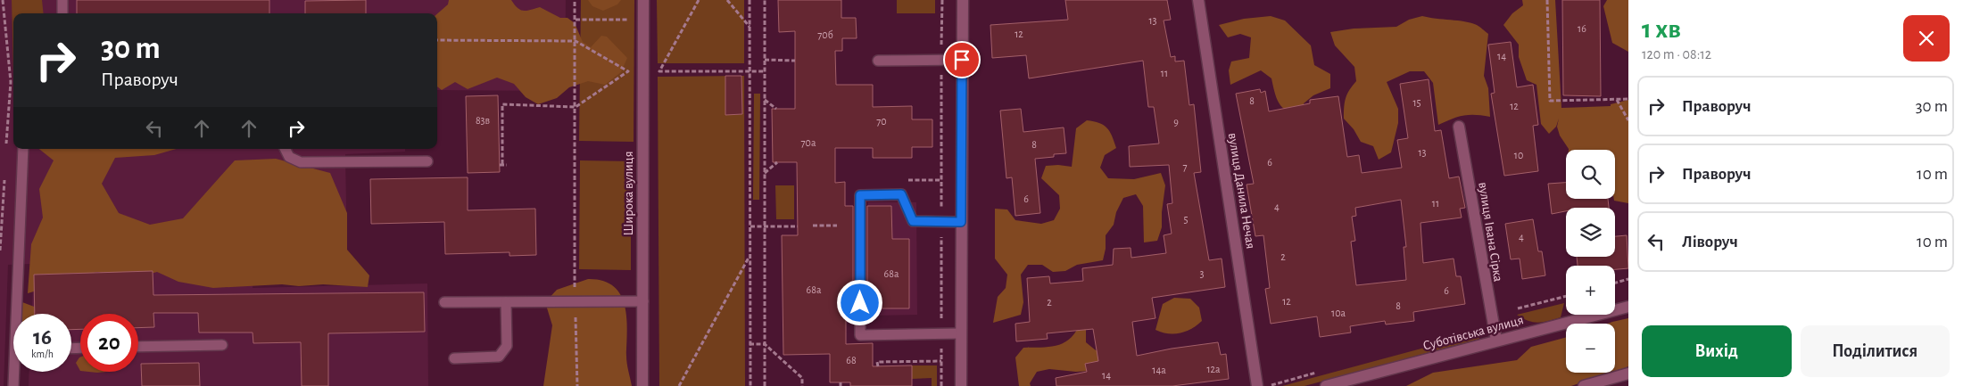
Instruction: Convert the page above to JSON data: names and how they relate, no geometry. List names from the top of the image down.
{
  "streets": {
    "street": [
      "вулиця Данила Нечая",
      "Широка вулиця",
      "вулиця Івана Сірка",
      "Суботівська вулиця"
    ]
  },
  "crossings": [
    ["вулиця Івана Сірка", "Суботівська вулиця"]
  ],
  "house_numbers": [
    "13",
    "16",
    "12",
    "70б",
    "14",
    "11",
    "8",
    "15",
    "12",
    "83в",
    "70",
    "9",
    "70а",
    "8",
    "13",
    "10",
    "6",
    "7",
    "6",
    "11",
    "4",
    "5",
    "4",
    "2",
    "68а",
    "3",
    "68а",
    "6",
    "12",
    "2",
    "8",
    "10а",
    "68",
    "12а",
    "14а",
    "14"
  ],
  "page": {
    "heading": ["1 хв", "120 m · 08:12"],
    "turn": ["30 m", "Праворуч"],
    "list": [
      {
        "name": "Праворуч",
        "value": "30 m"
      },
      {
        "name": "Праворуч",
        "value": "10 m"
      },
      {
        "name": "Ліворуч",
        "value": "10 m"
      }
    ],
    "map_buttons": ["+", "−"],
    "speed": "16 km/h",
    "limit": "20",
    "buttons": ["Вихід", "Поділитися"]
  }
}
